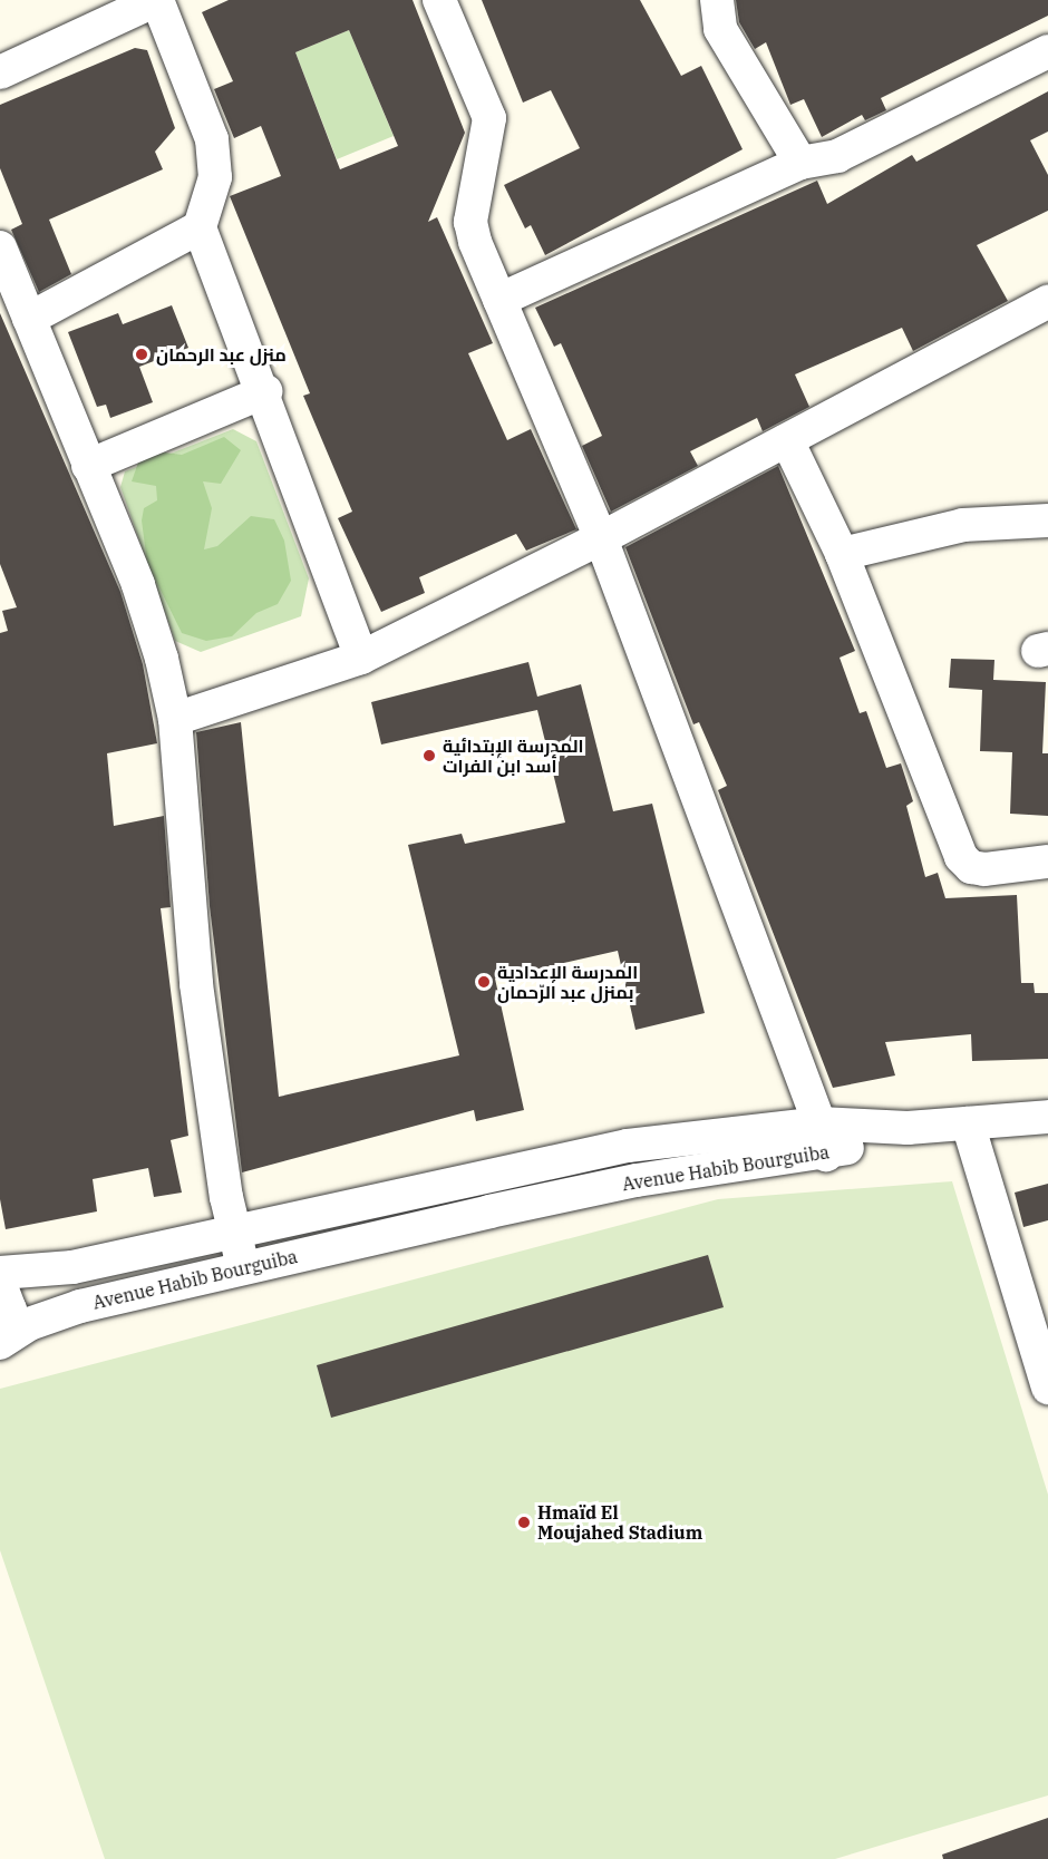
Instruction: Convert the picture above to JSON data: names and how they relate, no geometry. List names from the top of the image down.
{
  "streets": {
    "street": ["Avenue Habib Bourguiba"]
  },
  "places": [
    "منزل عبد الرحمان",
    "المدرسة الإبتدائية أسد ابن الفرات",
    "المدرسة الإعدادية بمنزل عبد الرّحمان",
    "Hmaïd El Moujahed Stadium"
  ]
}
